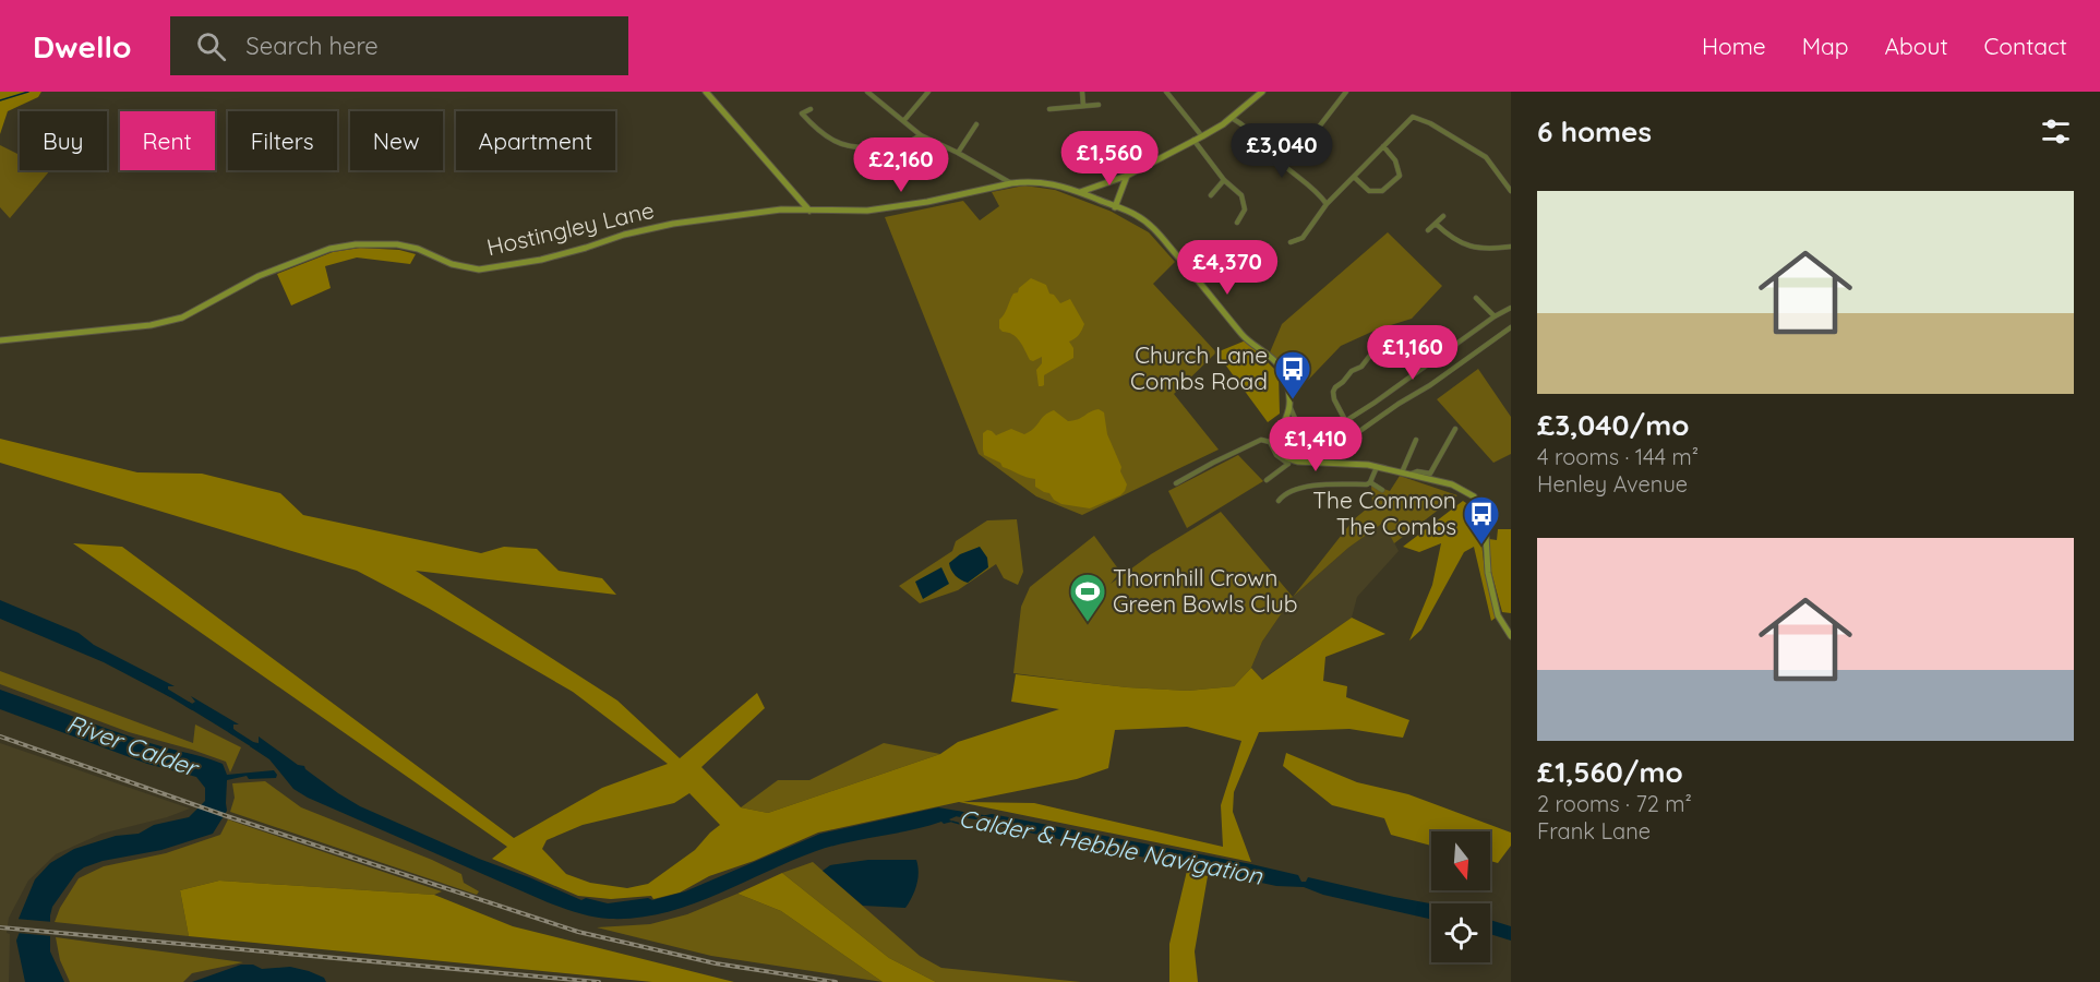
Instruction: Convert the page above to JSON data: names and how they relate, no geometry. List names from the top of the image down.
{
  "streets": {
    "main road": ["Hostingley Lane"]
  },
  "water": ["River Calder", "Calder & Hebble Navigation"],
  "places": {
    "bus stop": ["Church Lane Combs Road", "The Common The Combs"],
    "sports": ["Thornhill Crown Green Bowls Club"]
  },
  "north": "bottom",
  "page": {
    "header": "Dwello",
    "search": "Search here",
    "nav": [
      "Home",
      "Map",
      "About",
      "Contact"
    ],
    "heading": "6 homes",
    "chip": [
      "Buy",
      "Rent",
      "Filters",
      "New",
      "Apartment"
    ],
    "price": [
      "£3,040",
      "£1,560",
      "£2,160",
      "£4,370",
      "£1,160",
      "£1,410"
    ],
    "list": [
      {
        "name": "£3,040/mo",
        "note": "4 rooms · 144 m² · Henley Avenue"
      },
      {
        "name": "£1,560/mo",
        "note": "2 rooms · 72 m² · Frank Lane"
      }
    ]
  }
}
